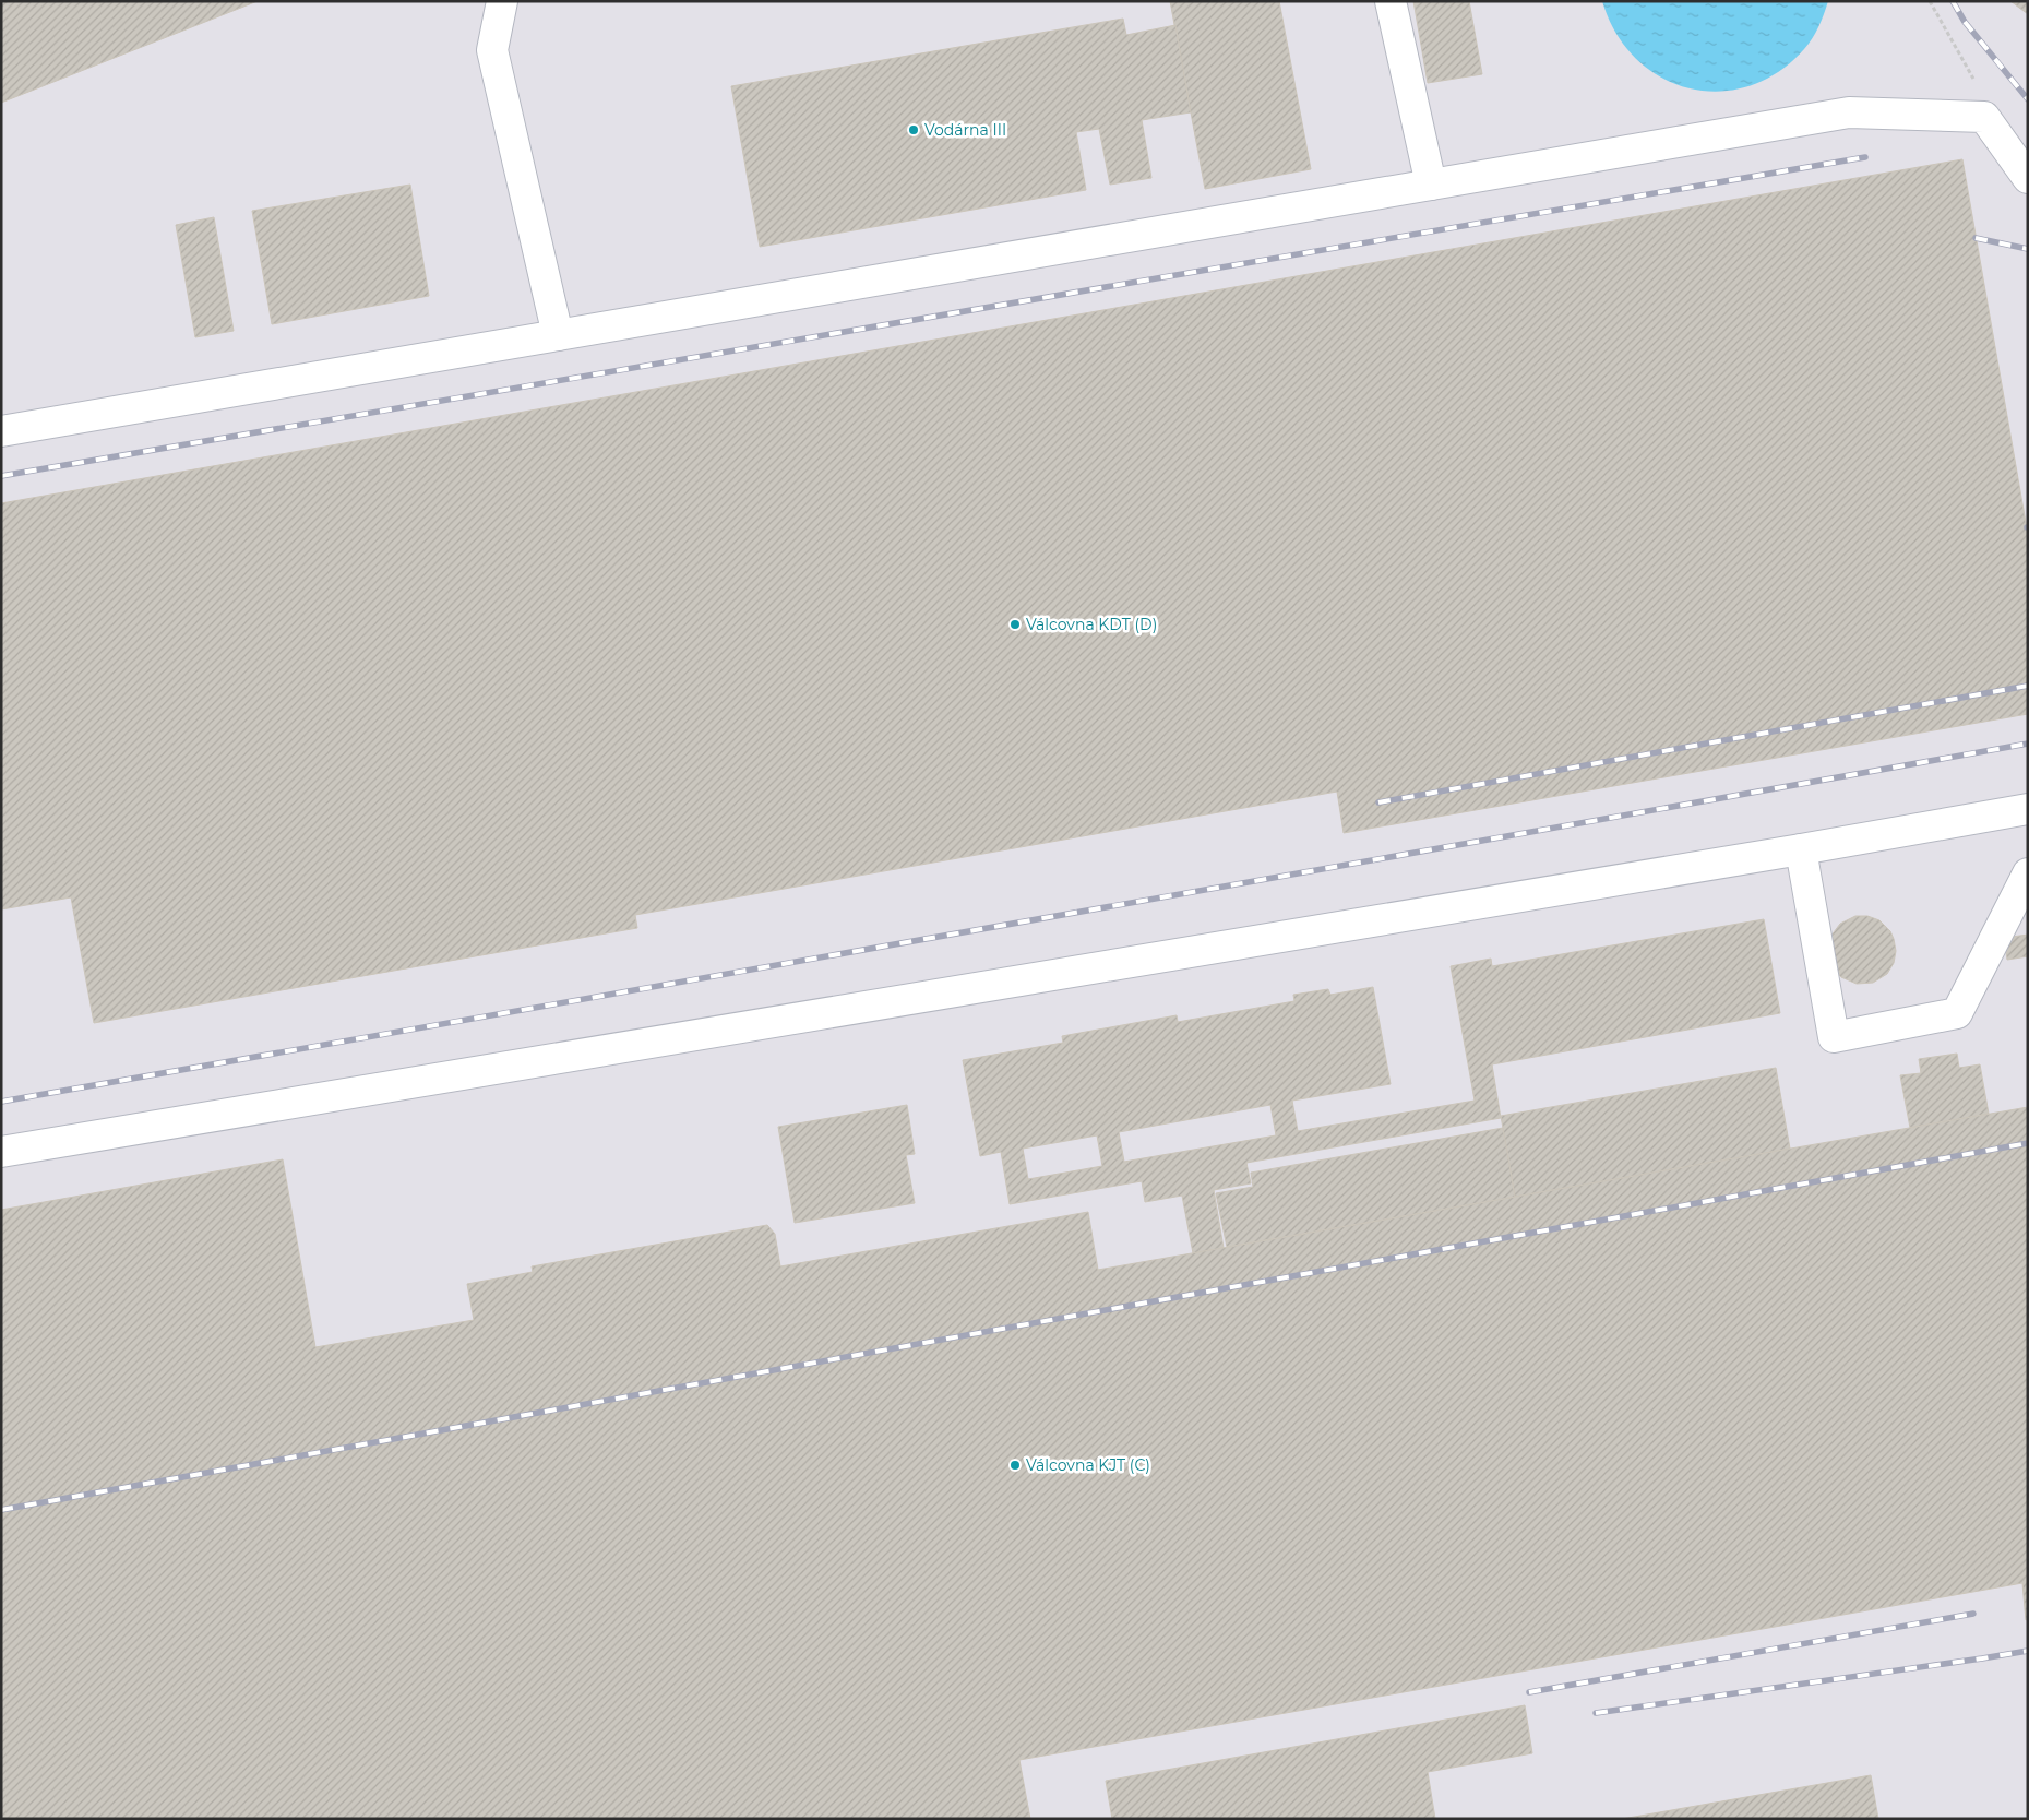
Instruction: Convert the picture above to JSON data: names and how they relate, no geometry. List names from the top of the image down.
{
  "places": ["Vodárna III", "Válcovna KDT (D)", "Válcovna KJT (C)"]
}
